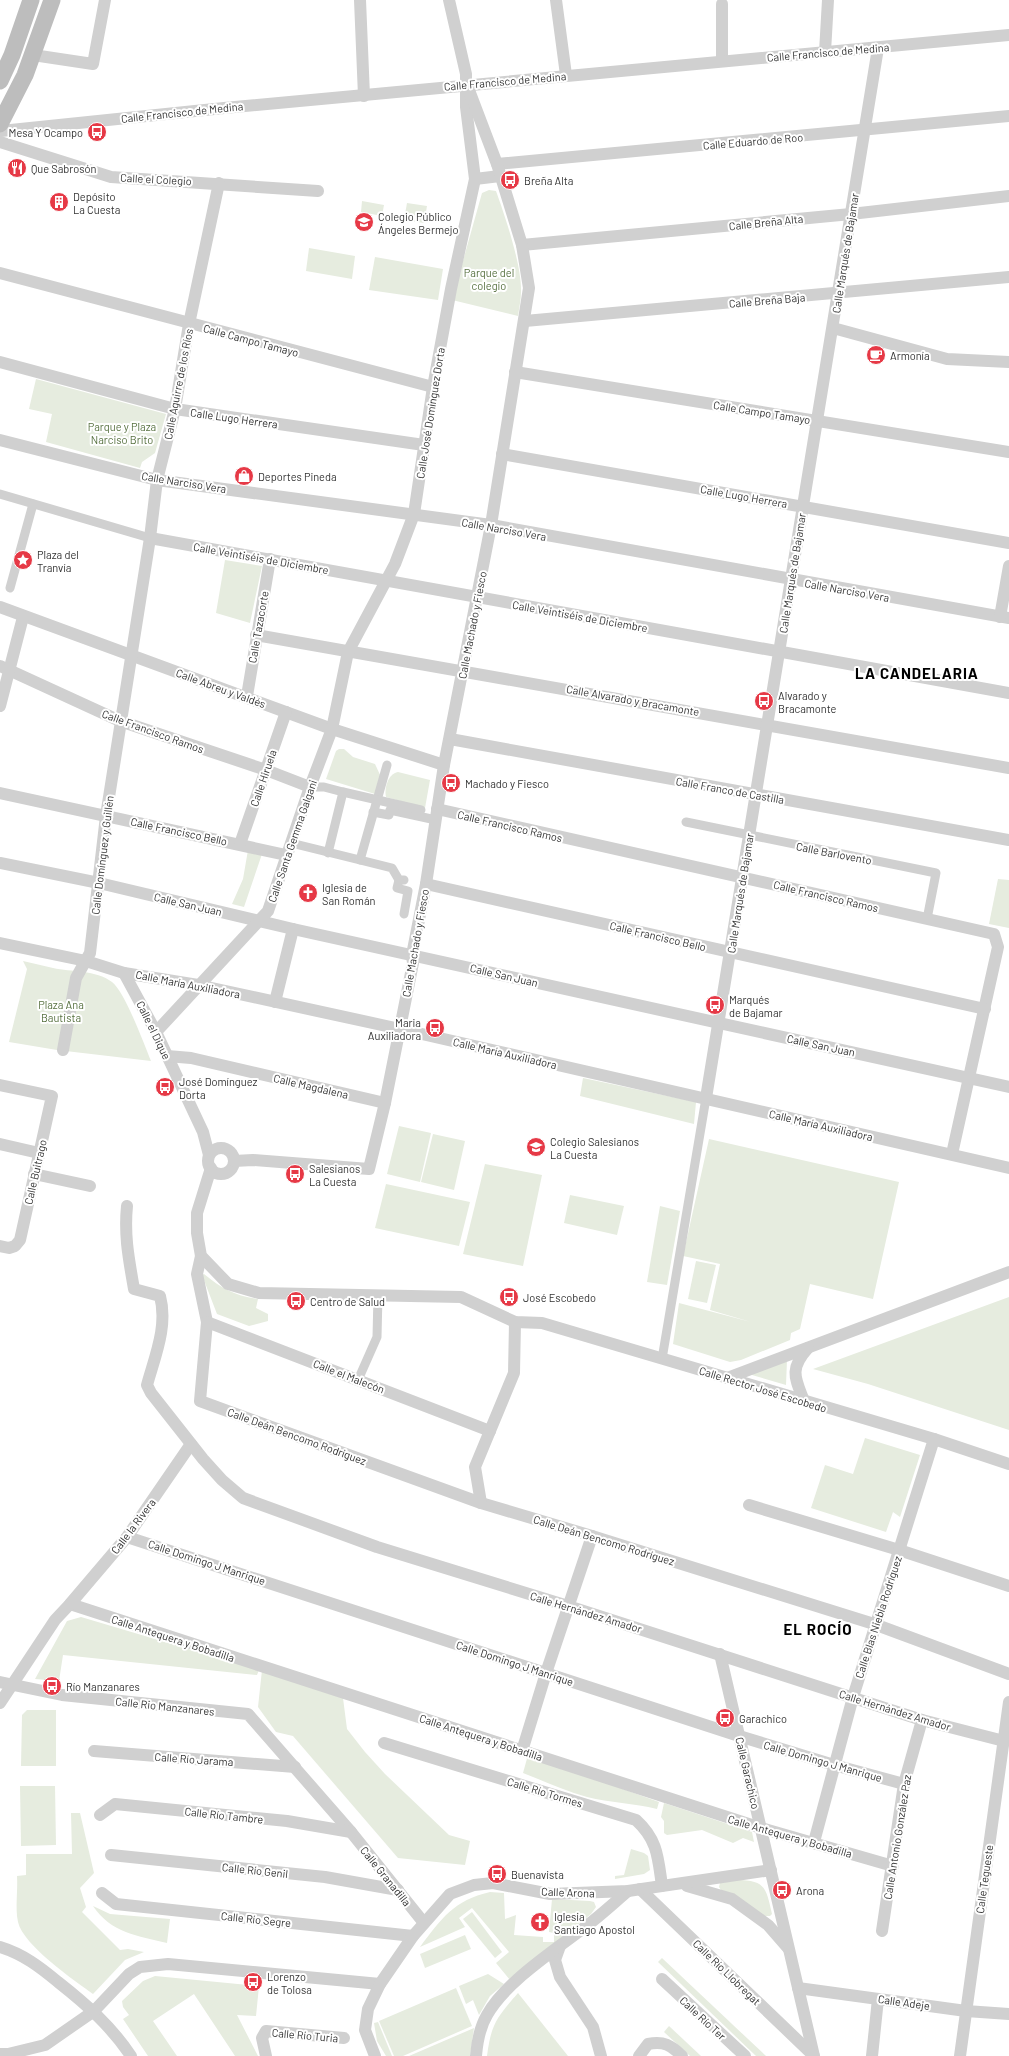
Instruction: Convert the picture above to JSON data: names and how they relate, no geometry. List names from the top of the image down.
{
  "streets": {
    "street": [
      "Calle Francisco de Medina",
      "Calle Eduardo de Roo",
      "Calle el Colegio",
      "Calle Breña Alta",
      "Calle Marqués de Bajamar",
      "Calle Breña Baja",
      "Calle Campo Tamayo",
      "Calle Aguirre de los Ríos",
      "Calle José Domínguez Dorta",
      "Calle Lugo Herrera",
      "Calle Narciso Vera",
      "Calle Veintiséis de Diciembre",
      "Calle Machado y Fiesco",
      "Calle Tazacorte",
      "Calle Abreu y Valdés",
      "Calle Alvarado y Bracamonte",
      "Calle Francisco Ramos",
      "Calle Hiruela",
      "Calle Franco de Castilla",
      "Calle Francisco Bello",
      "Calle Santa Gemma Galgani",
      "Calle Barlovento",
      "Calle Domínguez y Guillén",
      "Calle San Juan",
      "Calle María Auxiliadora",
      "Calle el Dique",
      "Calle Magdalena",
      "Calle Buitrago",
      "Calle el Malecón",
      "Calle Rector José Escobedo",
      "Calle Deán Bencomo Rodríguez",
      "Calle la Rivera",
      "Calle Domingo J Manrique",
      "Calle Hernández Amador",
      "Calle Blas Niebla Rodríguez",
      "Calle Antequera y Bobadilla",
      "Calle Rio Manzanares",
      "Calle Río Jarama",
      "Calle Garachico",
      "Calle Río Tormes",
      "Calle Río Tambre",
      "Calle Antonio González Paz",
      "Calle Río Genil",
      "Calle Granadilla",
      "Calle Tegueste",
      "Calle Arona",
      "Calle Río Segre",
      "Calle Río Llobregat",
      "Calle Adeje",
      "Calle Río Ter",
      "Calle Río Turia"
    ]
  },
  "crossings": [
    ["Calle Francisco de Medina", "Calle el Colegio"],
    ["Calle Francisco de Medina", "Calle Marqués de Bajamar"],
    ["Calle Francisco de Medina", "Calle José Domínguez Dorta"],
    ["Calle Francisco de Medina", "Calle Machado y Fiesco"],
    ["Calle Eduardo de Roo", "Calle Marqués de Bajamar"],
    ["Calle Eduardo de Roo", "Calle José Domínguez Dorta"],
    ["Calle Eduardo de Roo", "Calle Machado y Fiesco"],
    ["Calle el Colegio", "Calle Aguirre de los Ríos"],
    ["Calle Breña Alta", "Calle Marqués de Bajamar"],
    ["Calle Breña Alta", "Calle Machado y Fiesco"],
    ["Calle Marqués de Bajamar", "Calle Breña Baja"],
    ["Calle Marqués de Bajamar", "Calle Campo Tamayo"],
    ["Calle Marqués de Bajamar", "Calle Lugo Herrera"],
    ["Calle Marqués de Bajamar", "Calle Narciso Vera"],
    ["Calle Marqués de Bajamar", "Calle Veintiséis de Diciembre"],
    ["Calle Marqués de Bajamar", "Calle Alvarado y Bracamonte"],
    ["Calle Marqués de Bajamar", "Calle Francisco Ramos"],
    ["Calle Marqués de Bajamar", "Calle Franco de Castilla"],
    ["Calle Marqués de Bajamar", "Calle Francisco Bello"],
    ["Calle Marqués de Bajamar", "Calle Barlovento"],
    ["Calle Marqués de Bajamar", "Calle San Juan"],
    ["Calle Marqués de Bajamar", "Calle María Auxiliadora"],
    ["Calle Breña Baja", "Calle Machado y Fiesco"],
    ["Calle Campo Tamayo", "Calle Aguirre de los Ríos"],
    ["Calle Campo Tamayo", "Calle José Domínguez Dorta"],
    ["Calle Campo Tamayo", "Calle Machado y Fiesco"],
    ["Calle Aguirre de los Ríos", "Calle Lugo Herrera"],
    ["Calle Aguirre de los Ríos", "Calle Narciso Vera"],
    ["Calle Aguirre de los Ríos", "Calle Veintiséis de Diciembre"],
    ["Calle Aguirre de los Ríos", "Calle Abreu y Valdés"],
    ["Calle Aguirre de los Ríos", "Calle Domínguez y Guillén"],
    ["Calle José Domínguez Dorta", "Calle Lugo Herrera"],
    ["Calle José Domínguez Dorta", "Calle Narciso Vera"],
    ["Calle José Domínguez Dorta", "Calle Veintiséis de Diciembre"],
    ["Calle José Domínguez Dorta", "Calle Machado y Fiesco"],
    ["Calle José Domínguez Dorta", "Calle Abreu y Valdés"],
    ["Calle José Domínguez Dorta", "Calle Alvarado y Bracamonte"],
    ["Calle José Domínguez Dorta", "Calle Santa Gemma Galgani"],
    ["Calle Lugo Herrera", "Calle Machado y Fiesco"],
    ["Calle Narciso Vera", "Calle Machado y Fiesco"],
    ["Calle Veintiséis de Diciembre", "Calle Machado y Fiesco"],
    ["Calle Veintiséis de Diciembre", "Calle Tazacorte"],
    ["Calle Machado y Fiesco", "Calle Abreu y Valdés"],
    ["Calle Machado y Fiesco", "Calle Alvarado y Bracamonte"],
    ["Calle Machado y Fiesco", "Calle Francisco Ramos"],
    ["Calle Machado y Fiesco", "Calle Franco de Castilla"],
    ["Calle Machado y Fiesco", "Calle Francisco Bello"],
    ["Calle Machado y Fiesco", "Calle San Juan"],
    ["Calle Machado y Fiesco", "Calle María Auxiliadora"],
    ["Calle Machado y Fiesco", "Calle el Dique"],
    ["Calle Machado y Fiesco", "Calle Magdalena"],
    ["Calle Tazacorte", "Calle Abreu y Valdés"],
    ["Calle Tazacorte", "Calle Alvarado y Bracamonte"],
    ["Calle Abreu y Valdés", "Calle Hiruela"],
    ["Calle Abreu y Valdés", "Calle Santa Gemma Galgani"],
    ["Calle Abreu y Valdés", "Calle Domínguez y Guillén"],
    ["Calle Francisco Ramos", "Calle Hiruela"],
    ["Calle Francisco Ramos", "Calle Francisco Bello"],
    ["Calle Francisco Ramos", "Calle Santa Gemma Galgani"],
    ["Calle Francisco Ramos", "Calle Barlovento"],
    ["Calle Francisco Ramos", "Calle Domínguez y Guillén"],
    ["Calle Francisco Ramos", "Calle San Juan"],
    ["Calle Francisco Ramos", "Calle María Auxiliadora"],
    ["Calle Hiruela", "Calle Francisco Bello"],
    ["Calle Francisco Bello", "Calle Santa Gemma Galgani"],
    ["Calle Francisco Bello", "Calle Domínguez y Guillén"],
    ["Calle Santa Gemma Galgani", "Calle San Juan"],
    ["Calle Santa Gemma Galgani", "Calle María Auxiliadora"],
    ["Calle Santa Gemma Galgani", "Calle el Dique"],
    ["Calle Domínguez y Guillén", "Calle San Juan"],
    ["Calle Domínguez y Guillén", "Calle María Auxiliadora"],
    ["Calle María Auxiliadora", "Calle el Dique"],
    ["Calle el Dique", "Calle Magdalena"],
    ["Calle el Malecón", "Calle Deán Bencomo Rodríguez"],
    ["Calle Rector José Escobedo", "Calle Blas Niebla Rodríguez"],
    ["Calle Deán Bencomo Rodríguez", "Calle Blas Niebla Rodríguez"],
    ["Calle la Rivera", "Calle Domingo J Manrique"],
    ["Calle la Rivera", "Calle Hernández Amador"],
    ["Calle la Rivera", "Calle Antequera y Bobadilla"],
    ["Calle la Rivera", "Calle Rio Manzanares"],
    ["Calle Domingo J Manrique", "Calle Blas Niebla Rodríguez"],
    ["Calle Domingo J Manrique", "Calle Garachico"],
    ["Calle Domingo J Manrique", "Calle Antonio González Paz"],
    ["Calle Hernández Amador", "Calle Blas Niebla Rodríguez"],
    ["Calle Hernández Amador", "Calle Garachico"],
    ["Calle Hernández Amador", "Calle Antonio González Paz"],
    ["Calle Hernández Amador", "Calle Tegueste"],
    ["Calle Blas Niebla Rodríguez", "Calle Antequera y Bobadilla"],
    ["Calle Antequera y Bobadilla", "Calle Garachico"],
    ["Calle Antequera y Bobadilla", "Calle Antonio González Paz"],
    ["Calle Rio Manzanares", "Calle Granadilla"],
    ["Calle Río Jarama", "Calle Granadilla"],
    ["Calle Garachico", "Calle Arona"],
    ["Calle Garachico", "Calle Río Llobregat"],
    ["Calle Garachico", "Calle Adeje"],
    ["Calle Río Tormes", "Calle Arona"],
    ["Calle Río Tambre", "Calle Granadilla"],
    ["Calle Río Genil", "Calle Granadilla"],
    ["Calle Granadilla", "Calle Arona"],
    ["Calle Tegueste", "Calle Adeje"],
    ["Calle Arona", "Calle Río Llobregat"]
  ],
  "districts": ["LA CANDELARIA", "EL ROCÍO"],
  "parks": ["Parque del colegio", "Parque y Plaza Narciso Brito", "Plaza Ana Bautista"],
  "places": {
    "bus stop": [
      "Mesa Y Ocampo",
      "Breña Alta",
      "Alvarado y Bracamonte",
      "Machado y Fiesco",
      "Marqués de Bajamar",
      "Maria Auxiliadora",
      "José Domínguez Dorta",
      "Salesianos La Cuesta",
      "José Escobedo",
      "Centro de Salud",
      "Río Manzanares",
      "Garachico",
      "Buenavista",
      "Arona",
      "Lorenzo de Tolosa"
    ],
    "restaurant": ["Que Sabrosón"],
    "building": ["Depósito La Cuesta"],
    "school or university": ["Colegio Público Ángeles Bermejo", "Colegio Salesianos La Cuesta"],
    "cafe": ["Armonía"],
    "shop": ["Deportes Pineda"],
    "place": ["Plaza del Tranvía"],
    "church": ["Iglesia de San Román", "Iglesia Santiago Apostol"]
  }
}
